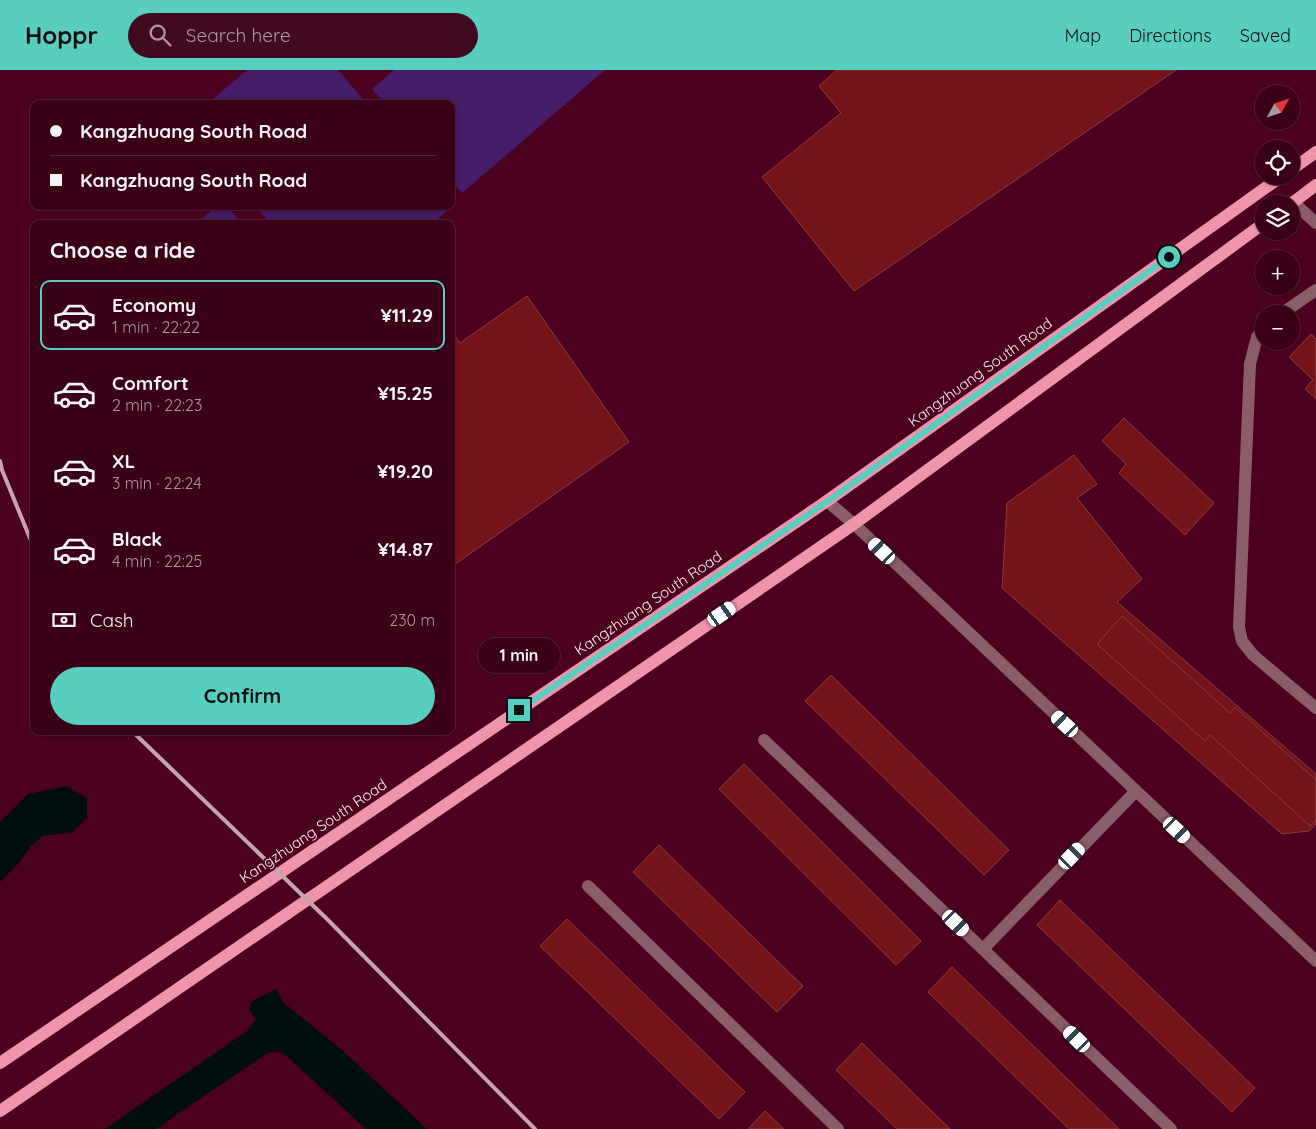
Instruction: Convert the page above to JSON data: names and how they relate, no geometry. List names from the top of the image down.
{
  "streets": {
    "main road": ["Kangzhuang South Road"]
  },
  "north": "top right",
  "page": {
    "header": "Hoppr",
    "search": "Search here",
    "nav": ["Map", "Directions", "Saved"],
    "map_buttons": ["+", "−"],
    "banner": ["Kangzhuang South Road", "Kangzhuang South Road"],
    "heading": "Choose a ride",
    "list": [
      {
        "name": "Economy",
        "note": "1 min · 22:22",
        "value": "¥11.29"
      },
      {
        "name": "Comfort",
        "note": "2 min · 22:23",
        "value": "¥15.25"
      },
      {
        "name": "XL",
        "note": "3 min · 22:24",
        "value": "¥19.20"
      },
      {
        "name": "Black",
        "note": "4 min · 22:25",
        "value": "¥14.87"
      }
    ],
    "pay": ["Cash", "230 m"],
    "bubble": "1 min",
    "buttons": "Confirm"
  }
}
